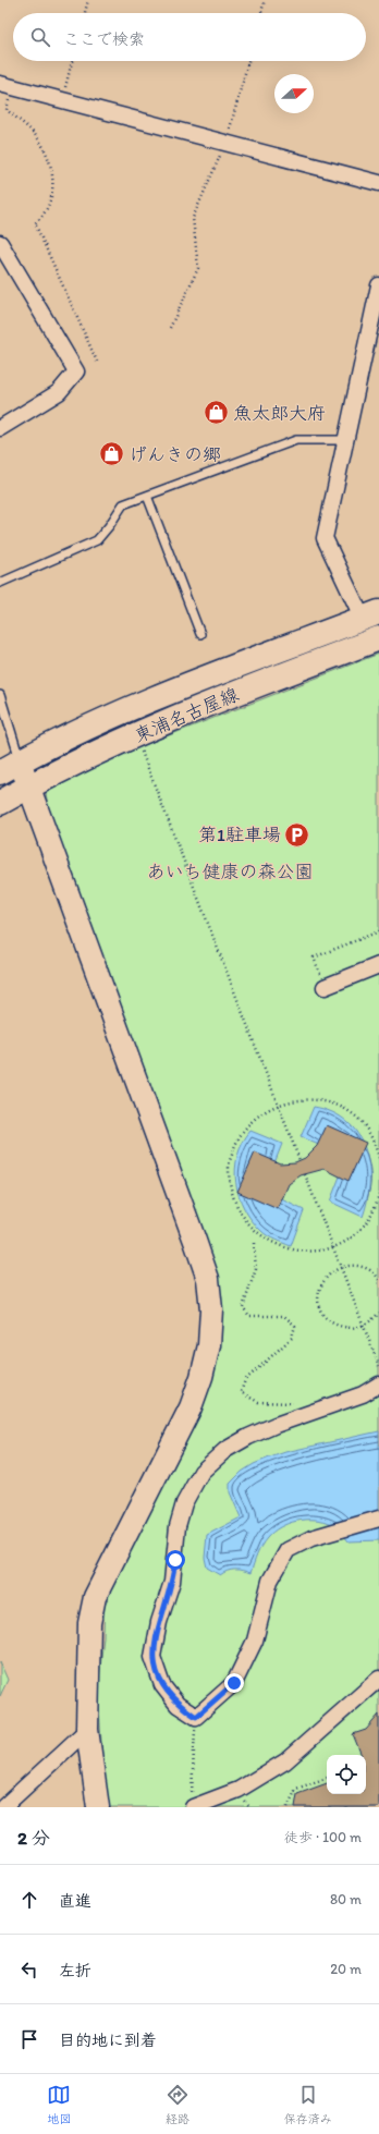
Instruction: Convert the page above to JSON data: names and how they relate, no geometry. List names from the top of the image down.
{
  "streets": {
    "main road": ["東浦名古屋線"]
  },
  "parks": ["あいち健康の森公園"],
  "places": {
    "shop": ["魚太郎大府", "げんきの郷"],
    "parking": ["第1駐車場"]
  },
  "north": "right",
  "page": {
    "search": "ここで検索",
    "heading": ["2 分", "徒歩 · 100 m"],
    "list": [
      ["直進", "80 m"],
      ["左折", "20 m"],
      "目的地に到着"
    ],
    "nav": ["地図", "経路", "保存済み"]
  }
}
